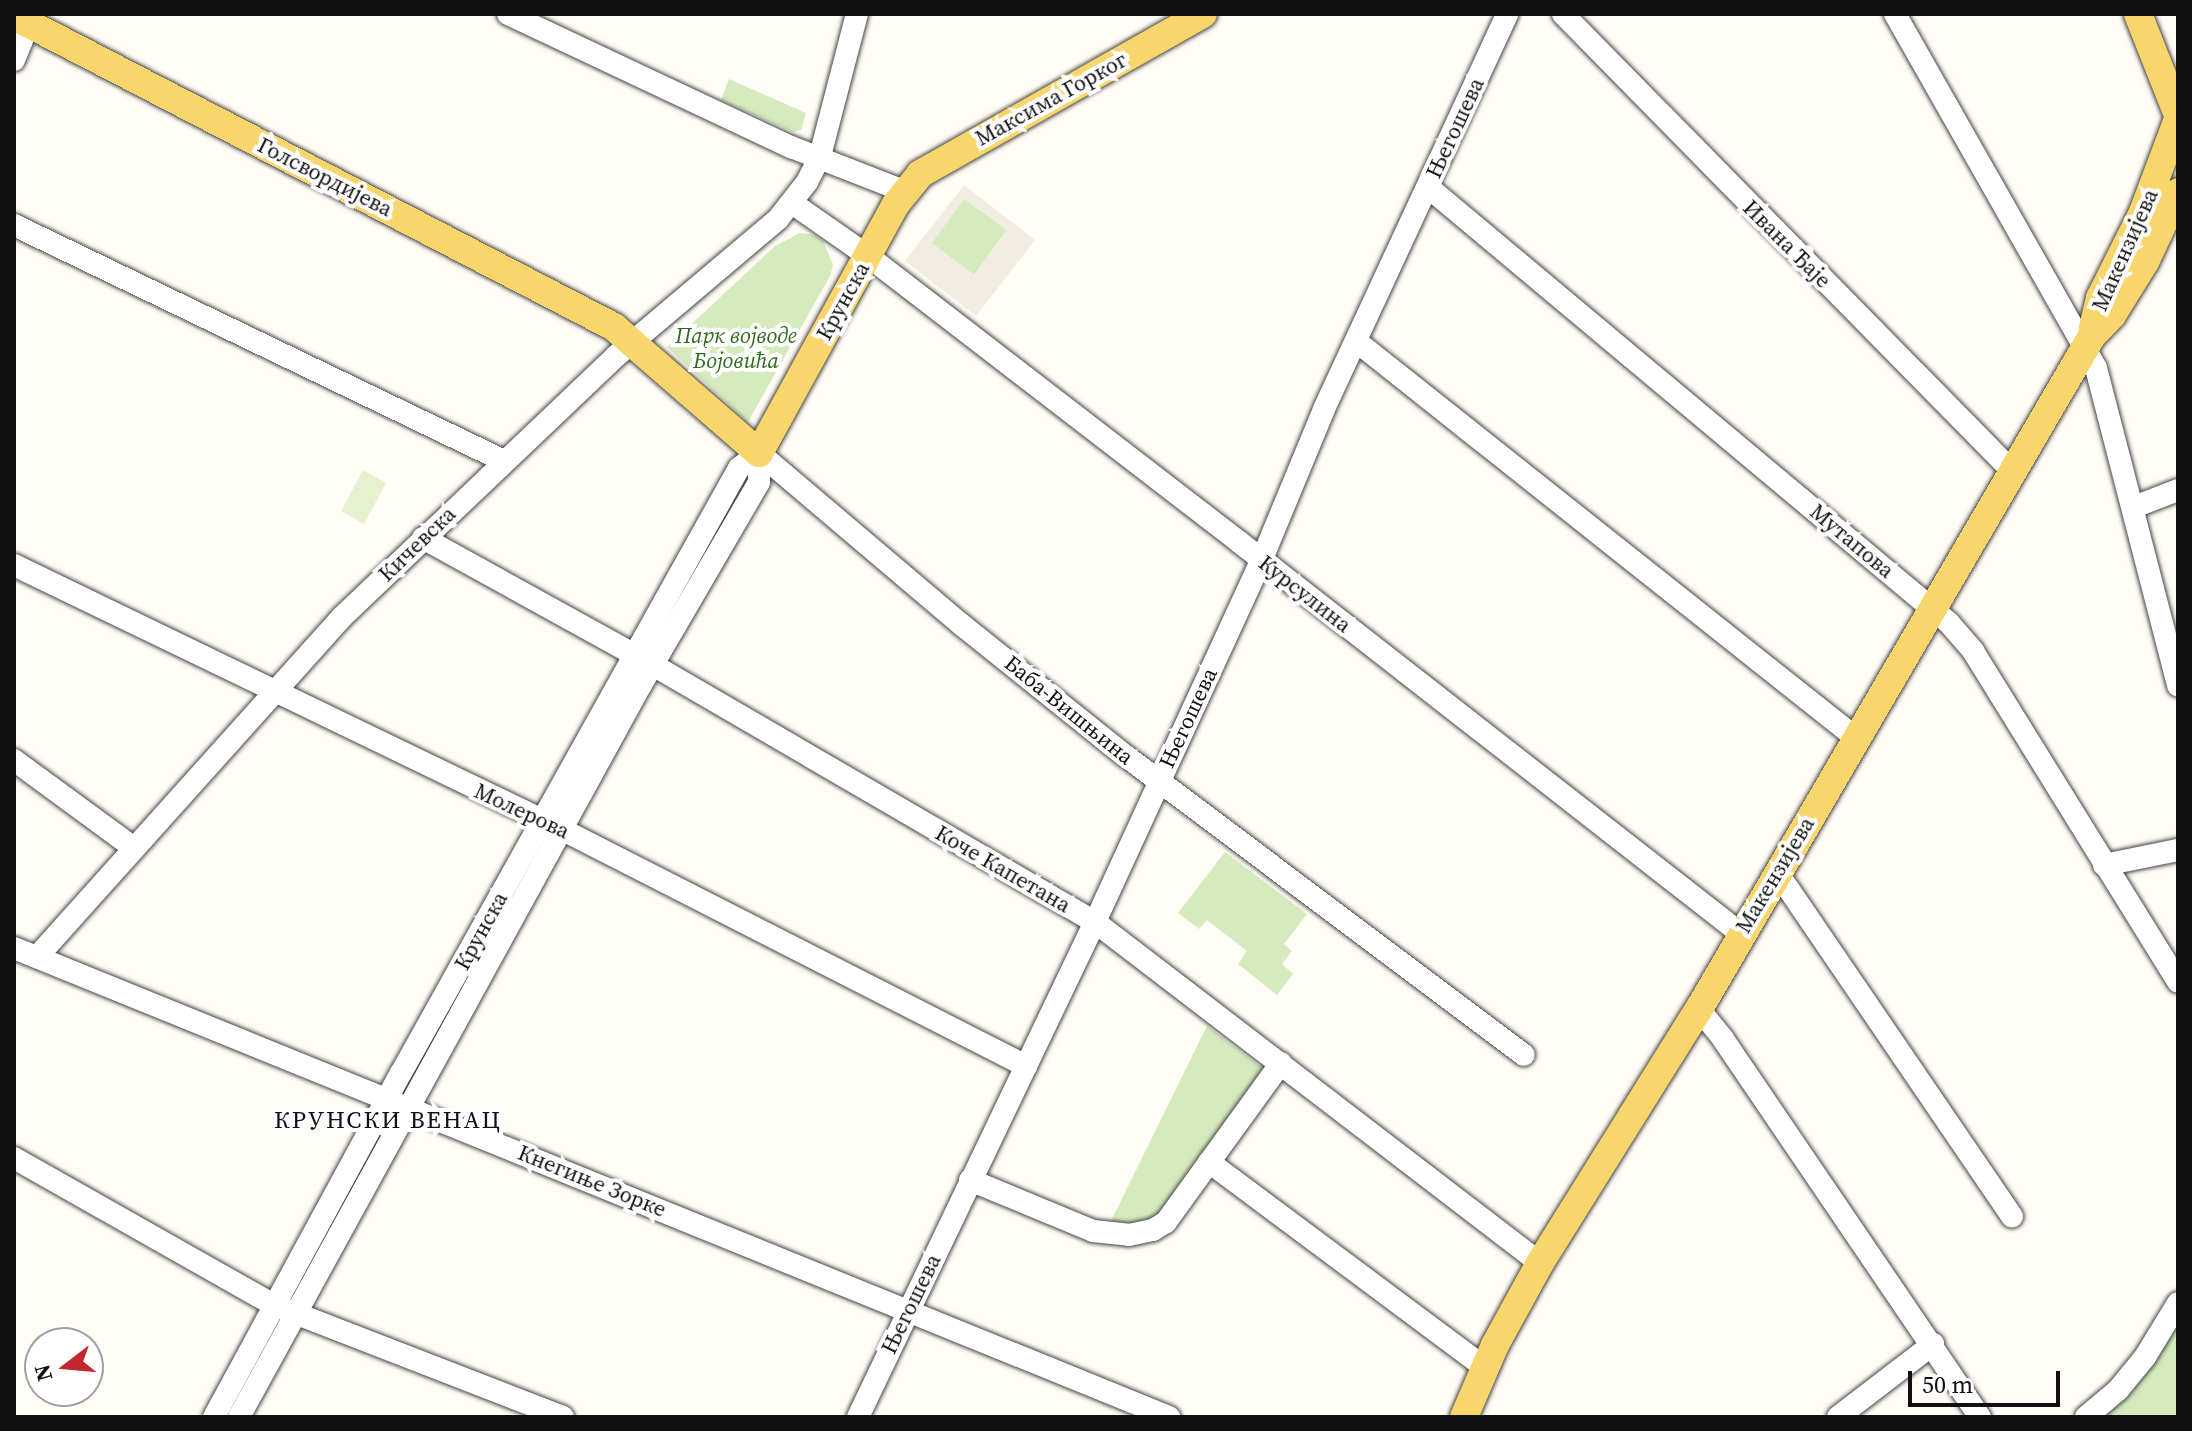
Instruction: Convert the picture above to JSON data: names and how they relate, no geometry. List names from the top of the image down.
{
  "streets": {
    "main road": [
      "Максима Горког",
      "Голсвордијева",
      "Макензијева",
      "Крунска",
      "Баба-Вишњина"
    ],
    "street": [
      "Његошева",
      "Ивана Ђаје",
      "Мутапова",
      "Кичевска",
      "Курсулина",
      "Молерова",
      "Коче Капетана",
      "Кнегиње Зорке"
    ]
  },
  "crossings": [
    ["Максима Горког", "Крунска"],
    ["Његошева", "Мутапова"],
    ["Његошева", "Курсулина"],
    ["Његошева", "Баба-Вишњина"],
    ["Његошева", "Молерова"],
    ["Његошева", "Коче Капетана"],
    ["Његошева", "Кнегиње Зорке"],
    ["Голсвордијева", "Кичевска"],
    ["Голсвордијева", "Баба-Вишњина"],
    ["Ивана Ђаје", "Макензијева"],
    ["Макензијева", "Мутапова"],
    ["Макензијева", "Курсулина"],
    ["Макензијева", "Коче Капетана"],
    ["Крунска", "Курсулина"],
    ["Крунска", "Баба-Вишњина"],
    ["Крунска", "Молерова"],
    ["Крунска", "Коче Капетана"],
    ["Крунска", "Кнегиње Зорке"],
    ["Кичевска", "Курсулина"],
    ["Кичевска", "Баба-Вишњина"],
    ["Кичевска", "Молерова"],
    ["Кичевска", "Коче Капетана"],
    ["Кичевска", "Кнегиње Зорке"]
  ],
  "districts": ["КРУНСКИ ВЕНАЦ"],
  "parks": ["Парк војводе Бојовића"],
  "scale_bar": "50 m",
  "north": "left"
}
